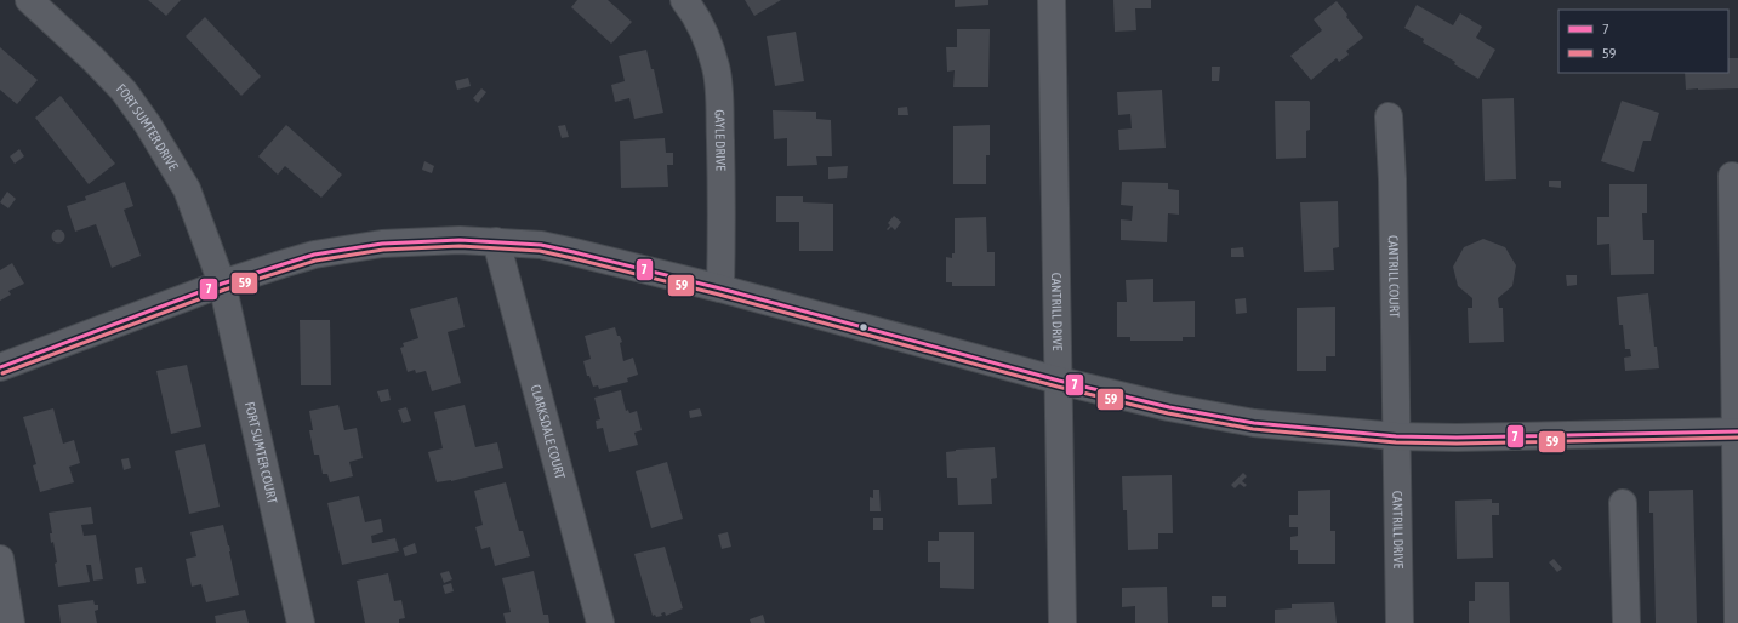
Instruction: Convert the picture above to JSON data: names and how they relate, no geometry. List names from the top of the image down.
{
  "streets": {
    "street": [
      "FORT SUMTER DRIVE",
      "GAYLE DRIVE",
      "CANTRILL COURT",
      "CANTRILL DRIVE",
      "CLARKSDALE COURT",
      "FORT SUMTER COURT"
    ]
  },
  "crossings": [
    ["FORT SUMTER DRIVE", "FORT SUMTER COURT"],
    ["CANTRILL COURT", "CANTRILL DRIVE"]
  ],
  "lines": ["transit line 7", "transit line 59"],
  "legend": ["7", "59"]
}
